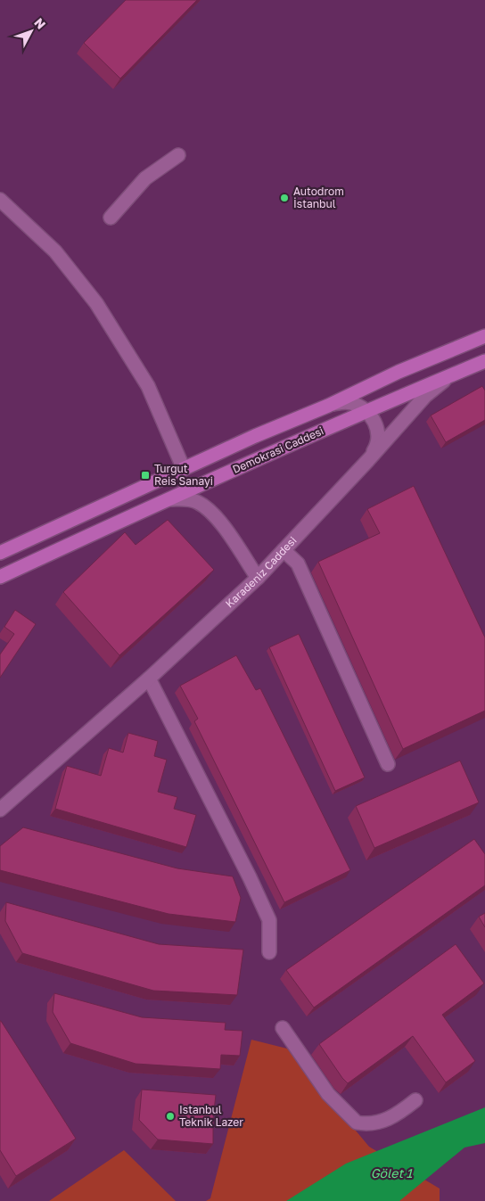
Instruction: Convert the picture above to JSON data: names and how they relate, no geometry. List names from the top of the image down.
{
  "streets": {
    "main road": ["Demokrasi Caddesi"],
    "street": ["Karadeniz Caddesi"]
  },
  "crossings": [
    ["Demokrasi Caddesi", "Karadeniz Caddesi"]
  ],
  "water": ["Gölet 1"],
  "places": {
    "other": ["Autodrom İstanbul", "Istanbul Teknik Lazer"],
    "transit": ["Turgut Reis Sanayi"]
  },
  "north": "top right"
}
